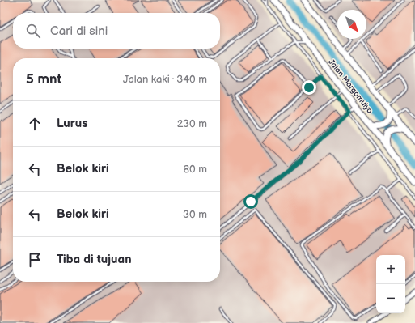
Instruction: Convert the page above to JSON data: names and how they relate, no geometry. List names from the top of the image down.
{
  "streets": {
    "main road": ["Jalan Margomulyo"]
  },
  "north": "bottom right",
  "page": {
    "search": "Cari di sini",
    "heading": ["5 mnt", "Jalan kaki · 340 m"],
    "list": [
      ["Lurus", "230 m"],
      ["Belok kiri", "80 m"],
      ["Belok kiri", "30 m"],
      "Tiba di tujuan"
    ],
    "map_buttons": ["+", "−"]
  }
}
